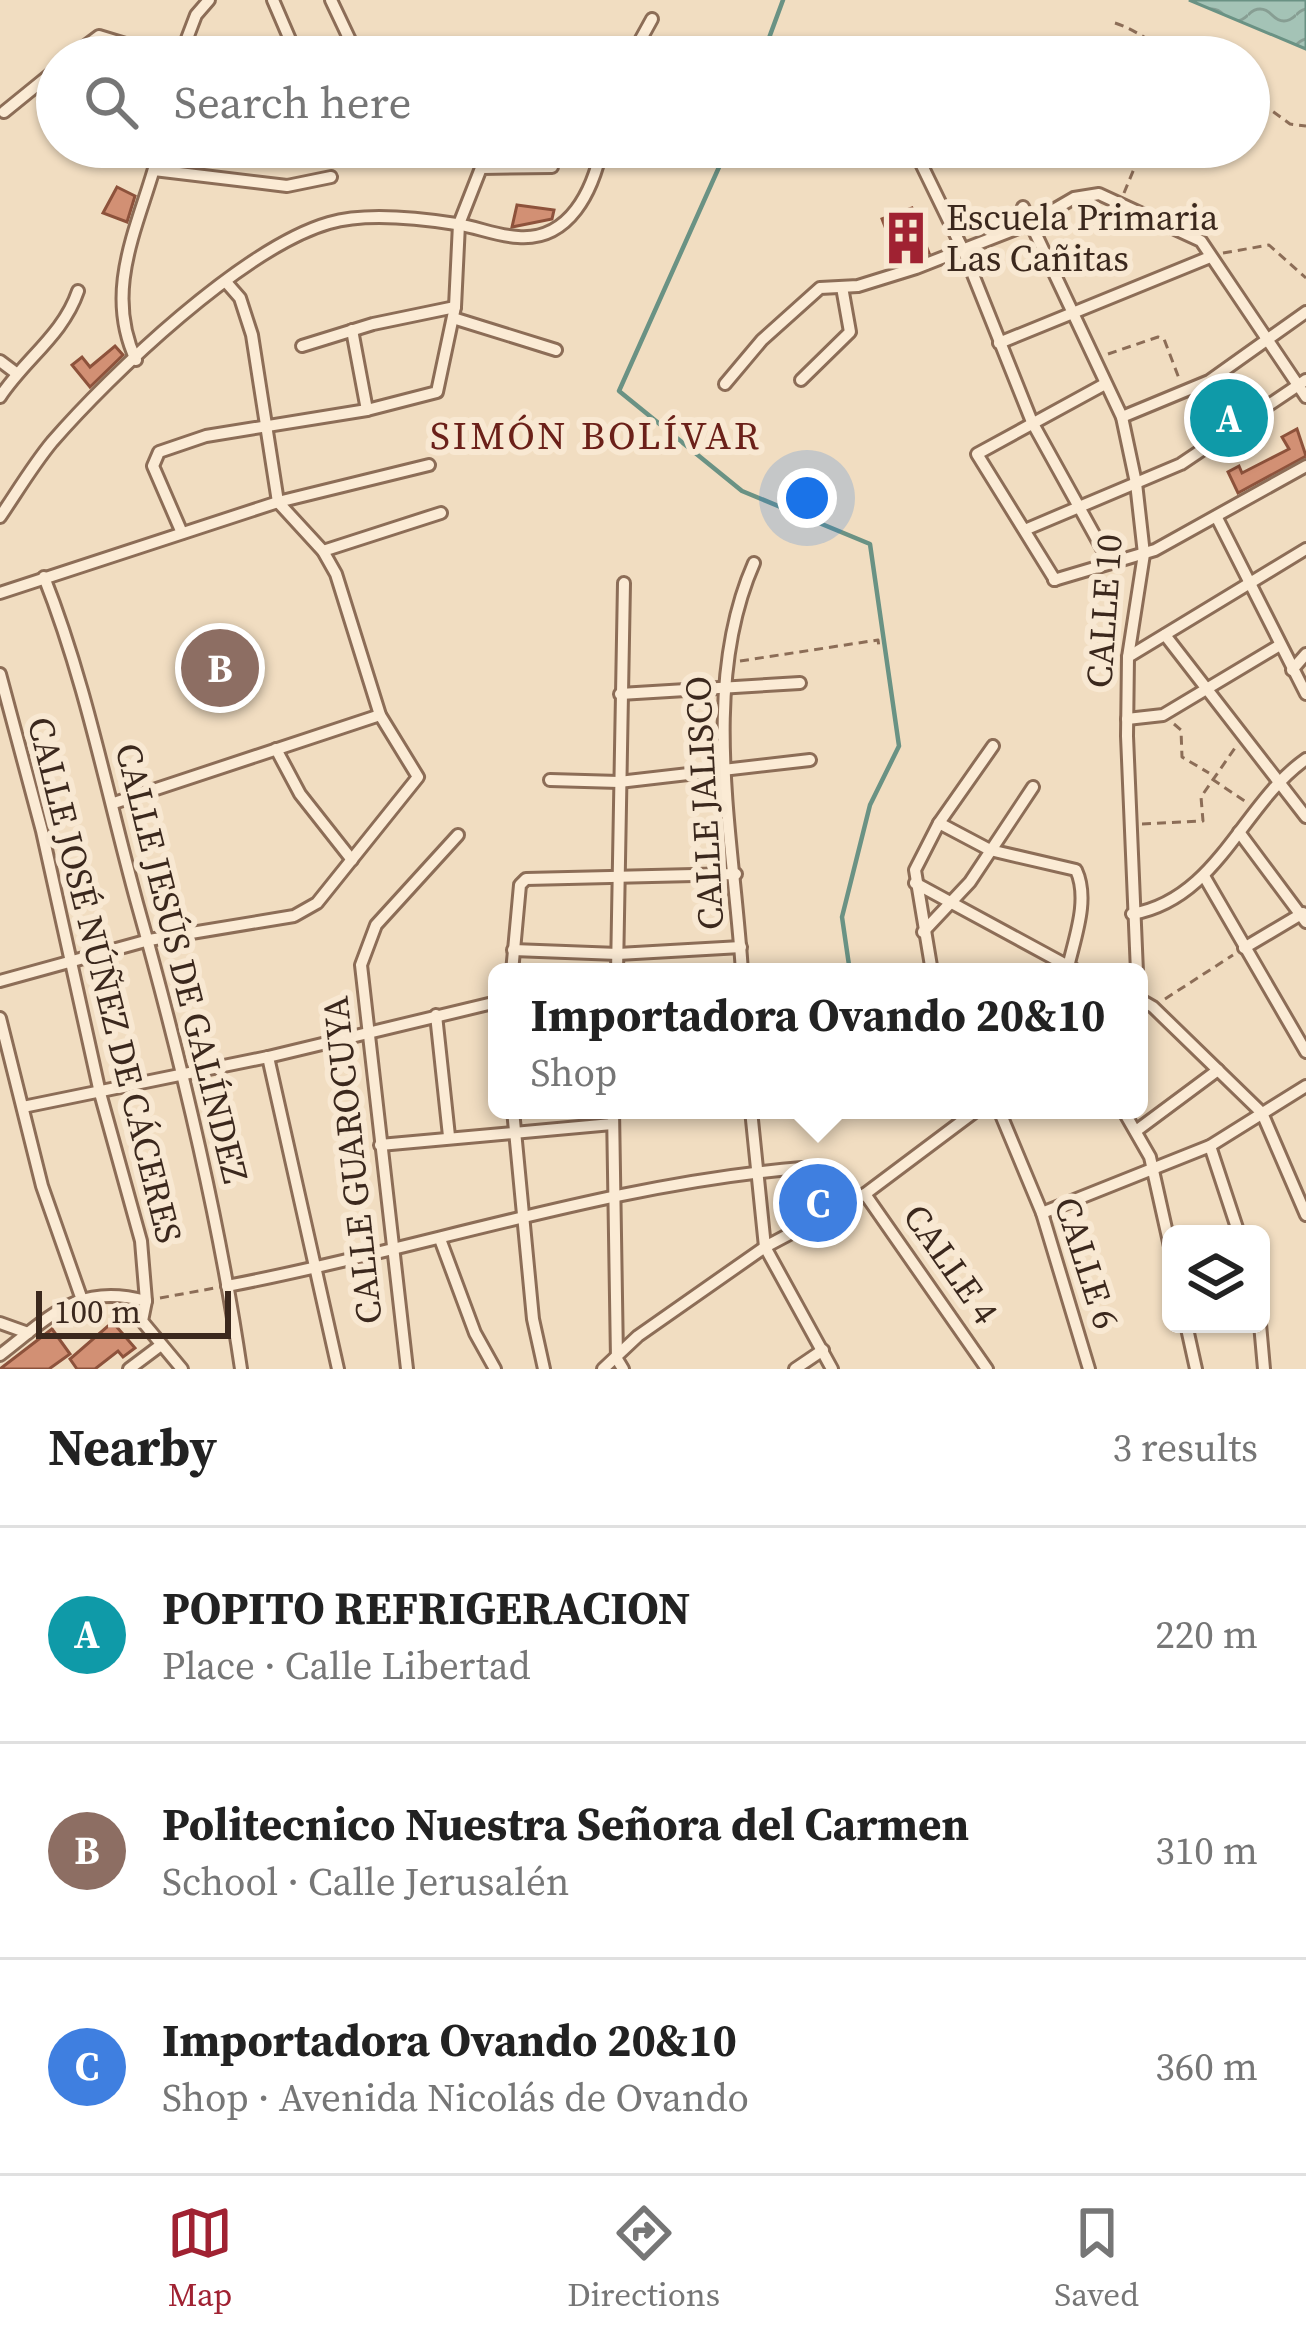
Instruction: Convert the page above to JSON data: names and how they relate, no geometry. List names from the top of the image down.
{
  "streets": {
    "street": [
      "CALLE 10",
      "CALLE JALISCO",
      "CALLE JESÚS DE GALÍNDEZ",
      "CALLE JOSÉ NÚÑEZ DE CÁCERES",
      "CALLE GUAROCUYA",
      "CALLE 6",
      "CALLE 4"
    ]
  },
  "districts": ["SIMÓN BOLÍVAR"],
  "places": {
    "building": ["Escuela Primaria Las Cañitas"]
  },
  "scale_bar": "100 m",
  "page": {
    "search": "Search here",
    "pins": ["A", "B", "C"],
    "popup": ["Importadora Ovando 20&10", "Shop"],
    "scale": "100 m",
    "heading": ["Nearby", "3 results"],
    "list": [
      {
        "mark": "A",
        "name": "POPITO REFRIGERACION",
        "note": "Place · Calle Libertad",
        "value": "220 m"
      },
      {
        "mark": "B",
        "name": "Politecnico Nuestra Señora del Carmen",
        "note": "School · Calle Jerusalén",
        "value": "310 m"
      },
      {
        "mark": "C",
        "name": "Importadora Ovando 20&10",
        "note": "Shop · Avenida Nicolás de Ovando",
        "value": "360 m"
      }
    ],
    "nav": ["Map", "Directions", "Saved"]
  }
}
